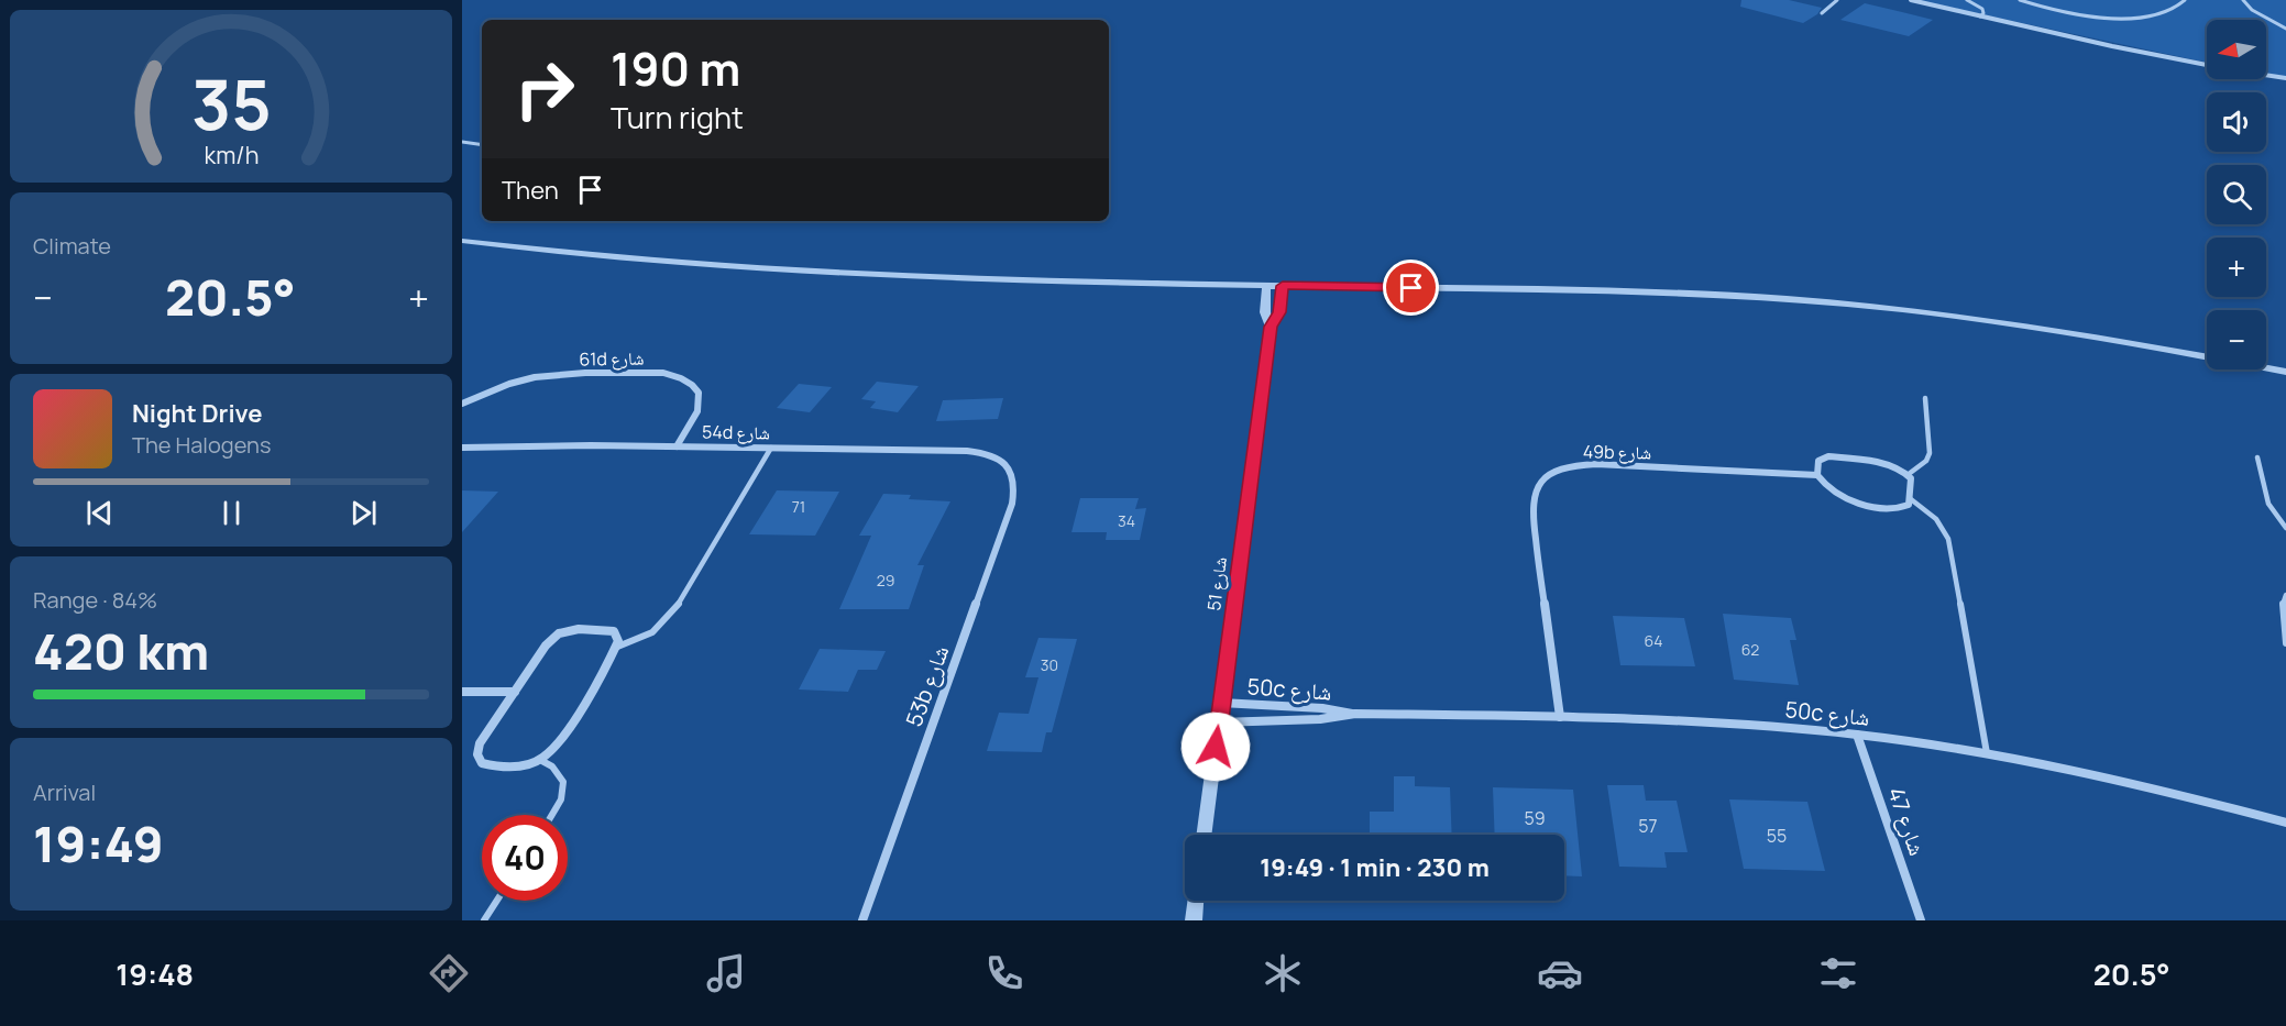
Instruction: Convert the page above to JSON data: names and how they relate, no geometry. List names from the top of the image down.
{
  "streets": {
    "street": [
      "61d شارع",
      "54d شارع",
      "49b شارع",
      "شارع 51",
      "53b شارع",
      "50c شارع",
      "شارع 47"
    ]
  },
  "crossings": [
    ["61d شارع", "54d شارع"],
    ["54d شارع", "53b شارع"],
    ["49b شارع", "50c شارع"],
    ["شارع 51", "50c شارع"],
    ["50c شارع", "شارع 47"]
  ],
  "house_numbers": [
    "71",
    "34",
    "29",
    "64",
    "62",
    "30",
    "59",
    "57",
    "55"
  ],
  "north": "left",
  "page": {
    "map_buttons": ["+", "−"],
    "turn": ["190 m", "Turn right"],
    "then": "Then",
    "tile": [
      "Climate",
      ["Range · 84%", "420 km"],
      ["Arrival", "19:49"]
    ],
    "heat": ["−", "20.5°", "+"],
    "song": ["Night Drive", "The Halogens"],
    "limit": "40",
    "trip": "19:49 · 1 min · 230 m",
    "tabs": ["19:48", "20.5°"],
    "gauge": ["35", "km/h"]
  }
}
